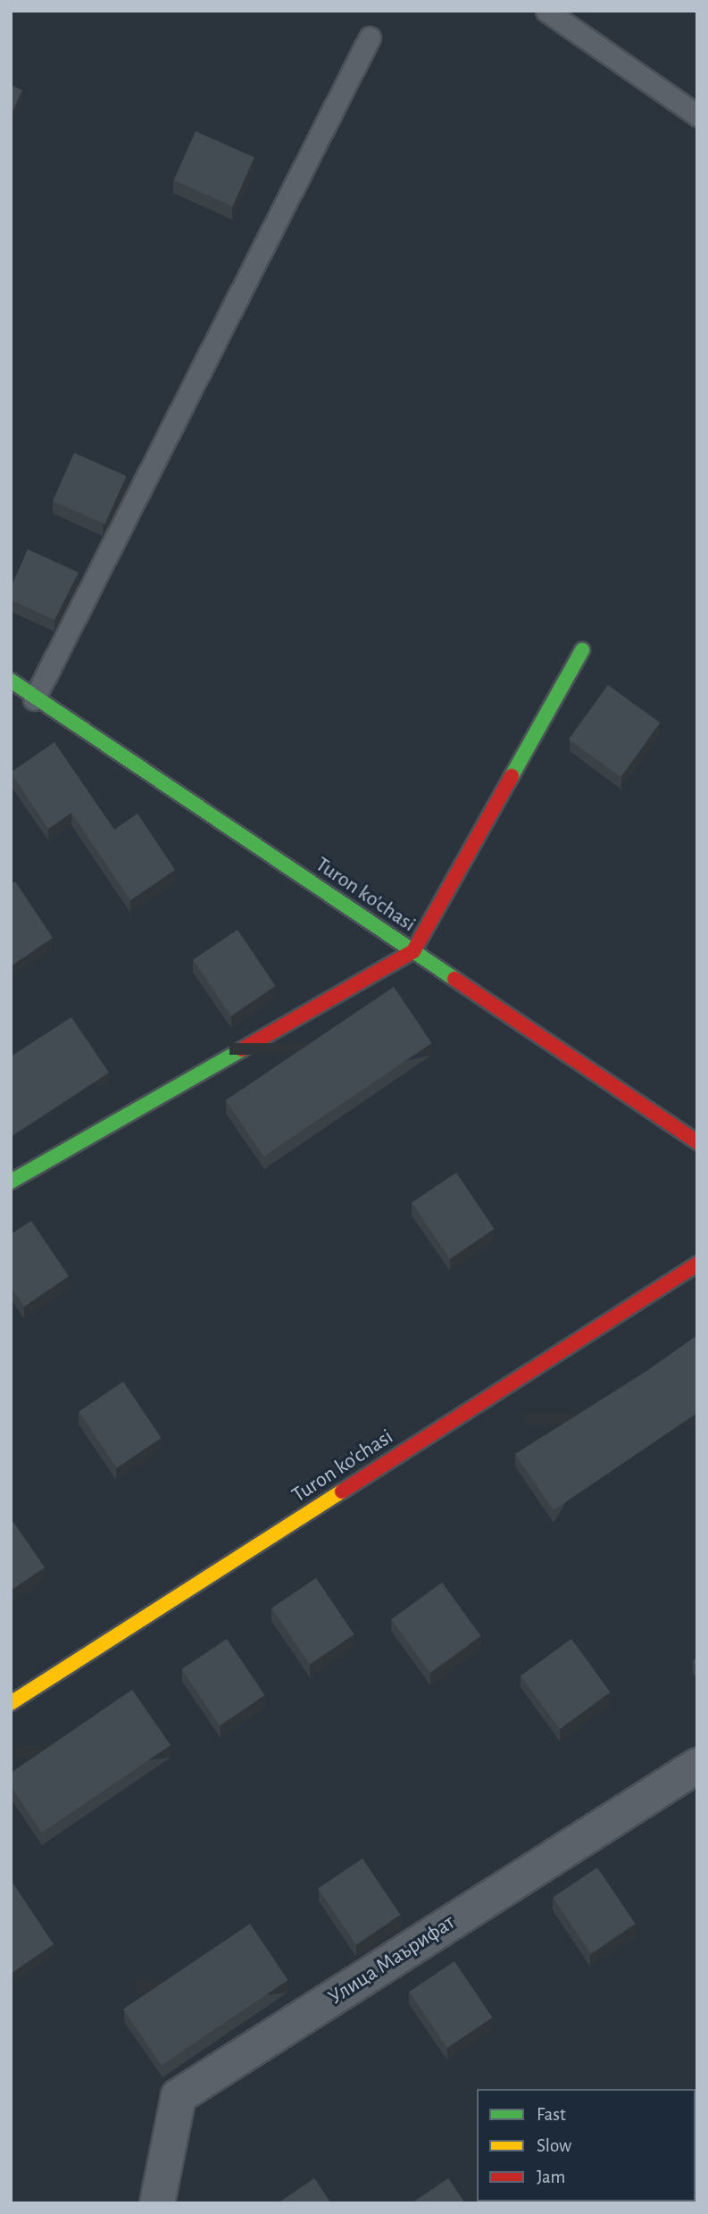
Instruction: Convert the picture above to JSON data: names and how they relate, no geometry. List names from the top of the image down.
{
  "streets": {
    "street": ["Turon ko'chasi", "Улица Маърифат"]
  },
  "legend": ["Fast", "Slow", "Jam"]
}
